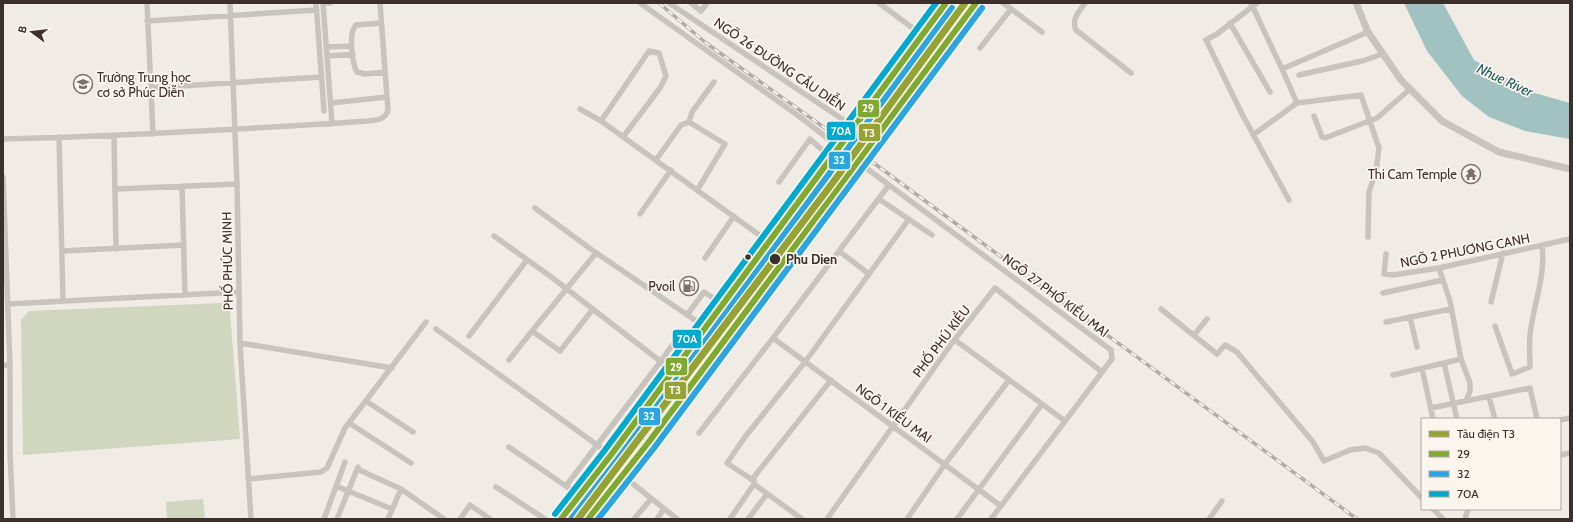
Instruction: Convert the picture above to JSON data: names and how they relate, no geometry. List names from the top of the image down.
{
  "streets": {
    "street": [
      "NGÕ 26 ĐƯỜNG CẦU DIỄN",
      "NGÕ 2 PHƯƠNG CANH",
      "PHỐ PHÚC MINH",
      "NGÕ 27 PHỐ KIỀU MAI",
      "PHỐ PHÚ KIỀU",
      "NGÕ 1 KIỀU MAI"
    ]
  },
  "crossings": [
    ["NGÕ 27 PHỐ KIỀU MAI", "PHỐ PHÚ KIỀU"],
    ["NGÕ 27 PHỐ KIỀU MAI", "NGÕ 1 KIỀU MAI"],
    ["PHỐ PHÚ KIỀU", "NGÕ 1 KIỀU MAI"]
  ],
  "water": ["Nhue River"],
  "places": {
    "school or university": ["Trường Trung học cơ sở Phúc Diễn"],
    "temple": ["Thi Cam Temple"],
    "other": ["Phu Dien"],
    "fuel station": ["Pvoil"]
  },
  "lines": [
    "metro line T3",
    "transit line 29",
    "transit line 70A",
    "transit line 32"
  ],
  "legend": [
    "Tàu điện T3",
    "29",
    "32",
    "70A"
  ],
  "north": "left"
}
